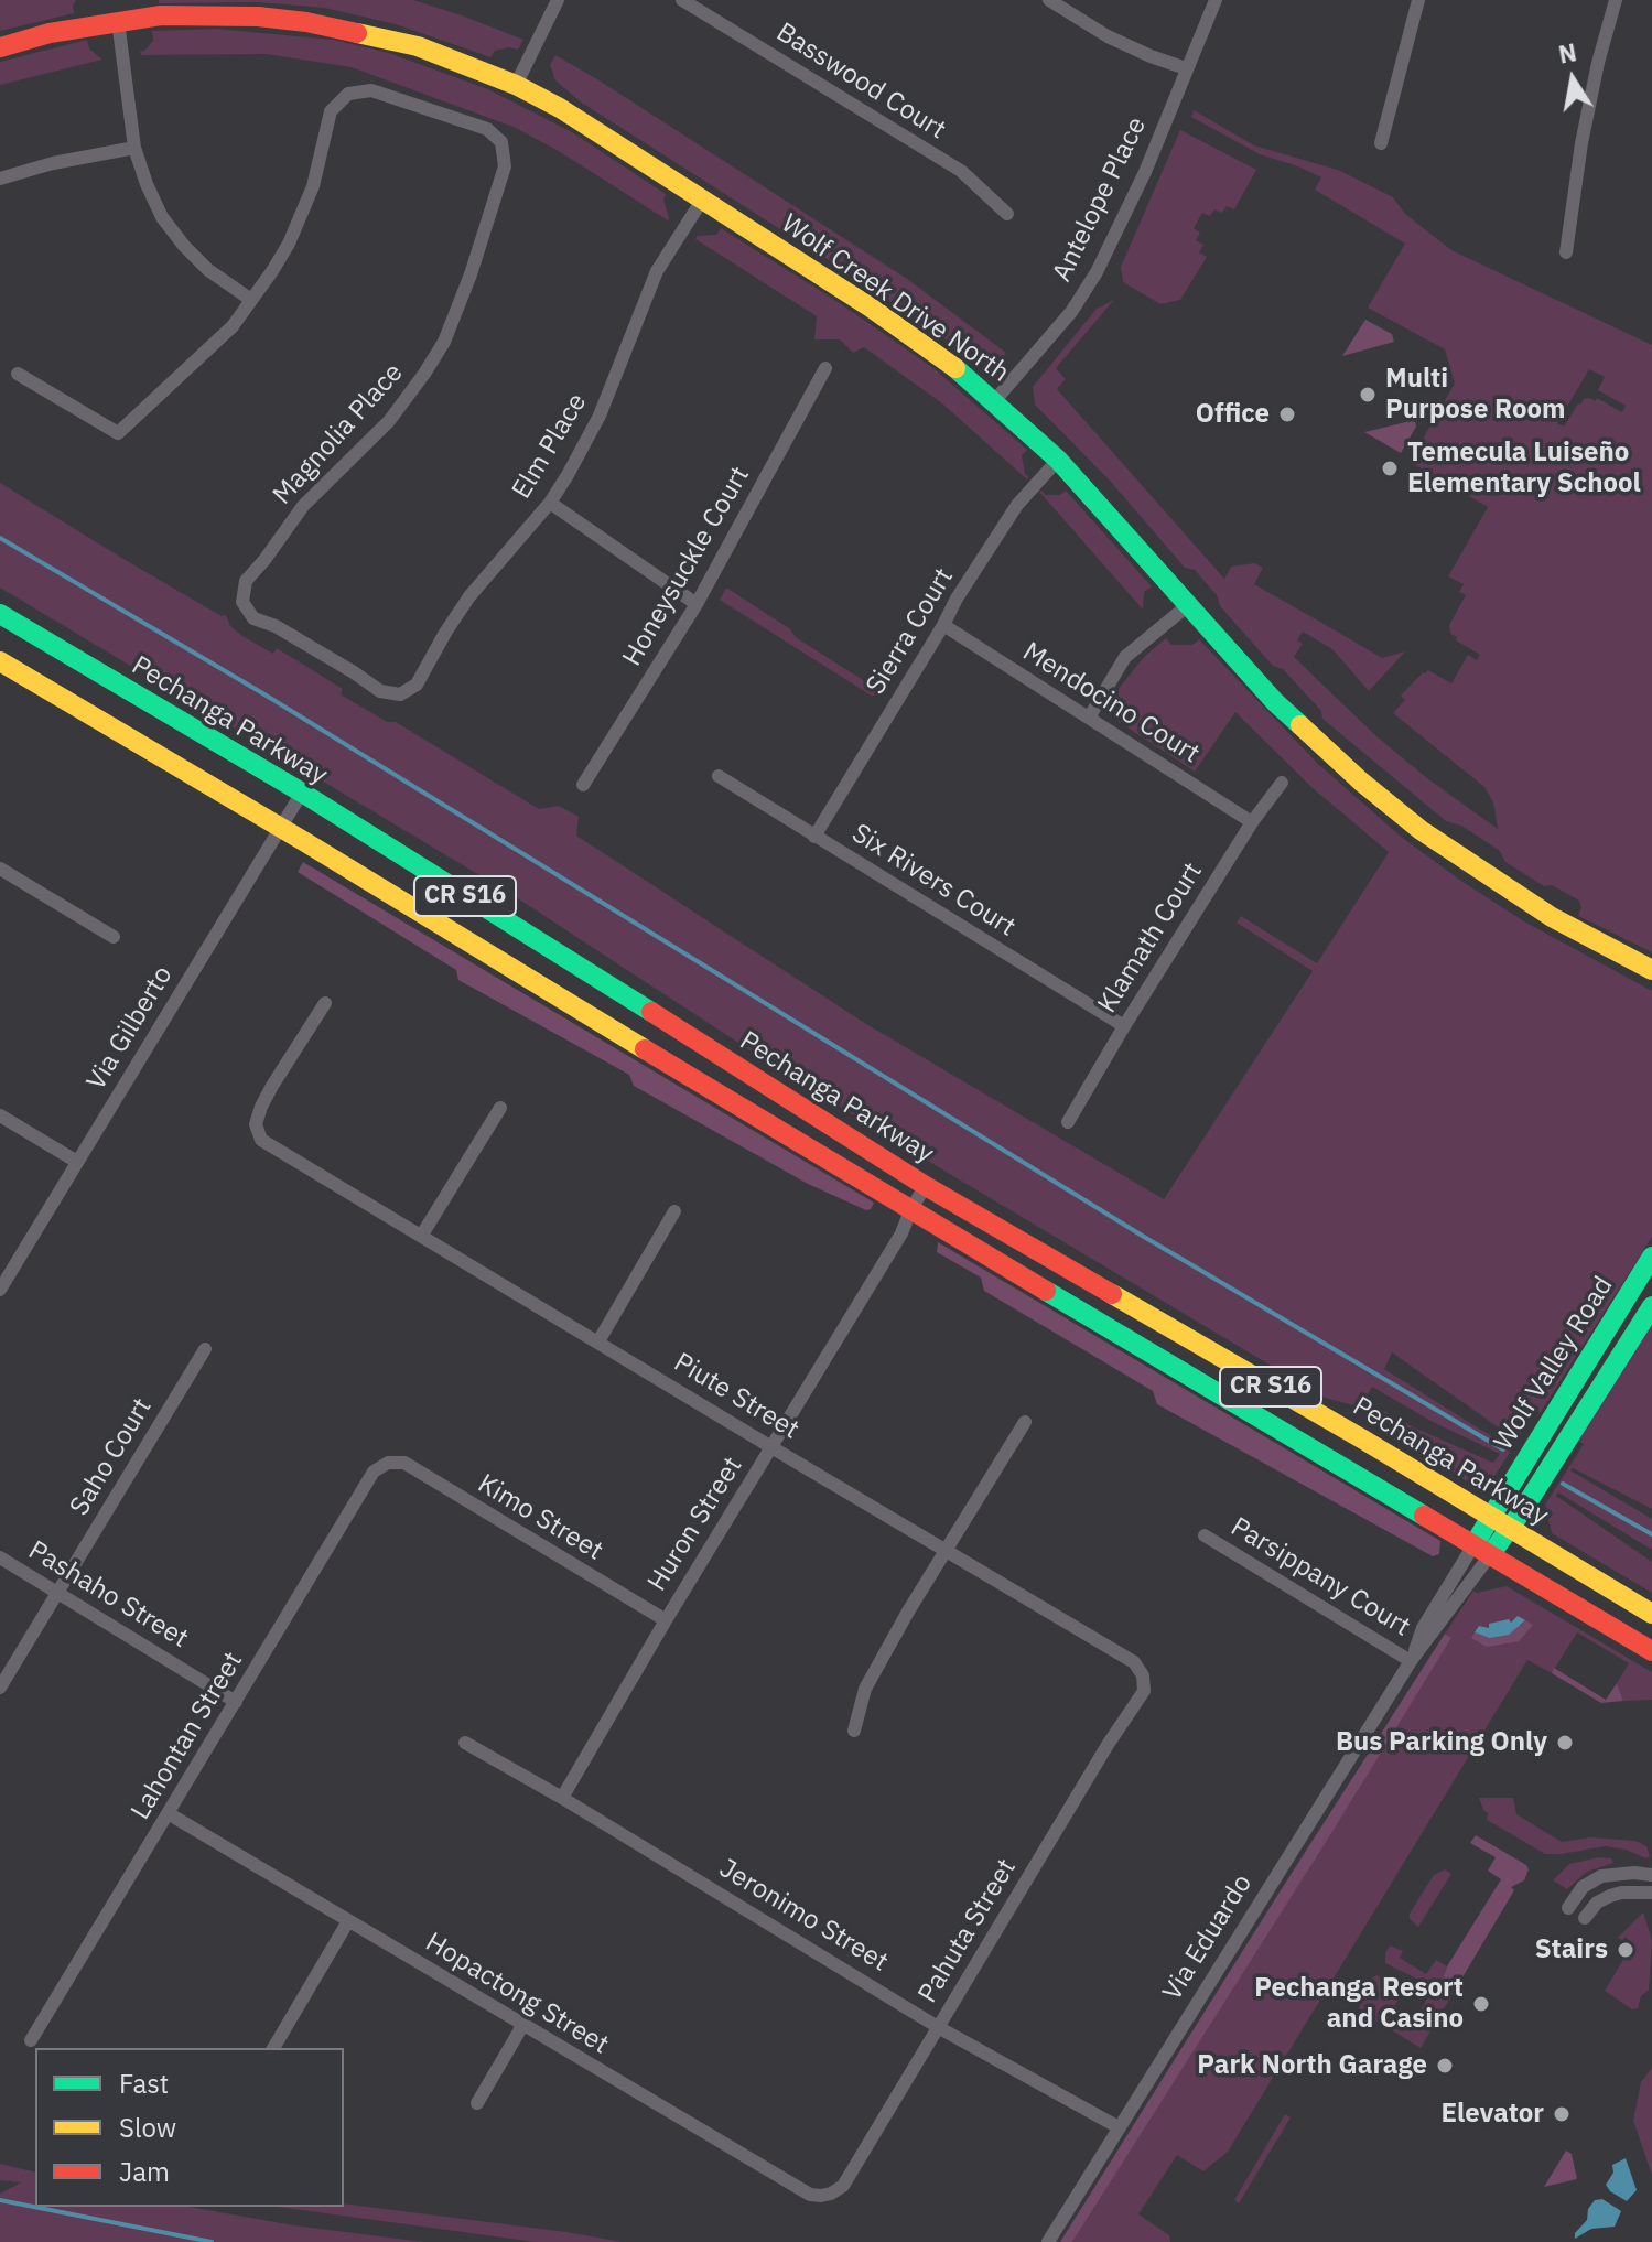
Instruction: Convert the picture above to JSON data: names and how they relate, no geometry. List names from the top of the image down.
{
  "streets": {
    "main road": [
      "Wolf Creek Drive North",
      "Pechanga Parkway",
      "CR S16",
      "Wolf Valley Road"
    ],
    "street": [
      "Basswood Court",
      "Antelope Place",
      "Magnolia Place",
      "Elm Place",
      "Honeysuckle Court",
      "Sierra Court",
      "Mendocino Court",
      "Six Rivers Court",
      "Klamath Court",
      "Via Gilberto",
      "Piute Street",
      "Saho Court",
      "Kimo Street",
      "Huron Street",
      "Parsippany Court",
      "Pashaho Street",
      "Lahontan Street",
      "Jeronimo Street",
      "Pahuta Street",
      "Via Eduardo",
      "Hopactong Street"
    ]
  },
  "crossings": [
    ["Antelope Place", "Wolf Creek Drive North"],
    ["Wolf Creek Drive North", "Elm Place"],
    ["Wolf Creek Drive North", "Sierra Court"],
    ["Magnolia Place", "Elm Place"],
    ["Sierra Court", "Mendocino Court"],
    ["Sierra Court", "Six Rivers Court"],
    ["Mendocino Court", "Klamath Court"],
    ["Pechanga Parkway", "Via Gilberto"],
    ["Pechanga Parkway", "Wolf Valley Road"],
    ["Pechanga Parkway", "Huron Street"],
    ["Pechanga Parkway", "Via Eduardo"],
    ["Six Rivers Court", "Klamath Court"],
    ["Wolf Valley Road", "Via Eduardo"],
    ["Piute Street", "Huron Street"],
    ["Piute Street", "Pahuta Street"],
    ["Saho Court", "Pashaho Street"],
    ["Kimo Street", "Huron Street"],
    ["Kimo Street", "Lahontan Street"],
    ["Huron Street", "Jeronimo Street"],
    ["Parsippany Court", "Via Eduardo"],
    ["Pashaho Street", "Lahontan Street"],
    ["Lahontan Street", "Hopactong Street"],
    ["Jeronimo Street", "Pahuta Street"],
    ["Jeronimo Street", "Via Eduardo"],
    ["Pahuta Street", "Hopactong Street"]
  ],
  "places": [
    "Multi Purpose Room",
    "Office",
    "Temecula Luiseño Elementary School",
    "Bus Parking Only",
    "Stairs",
    "Pechanga Resort and Casino",
    "Park North Garage",
    "Elevator"
  ],
  "legend": ["Fast", "Slow", "Jam"],
  "north": "top"
}
